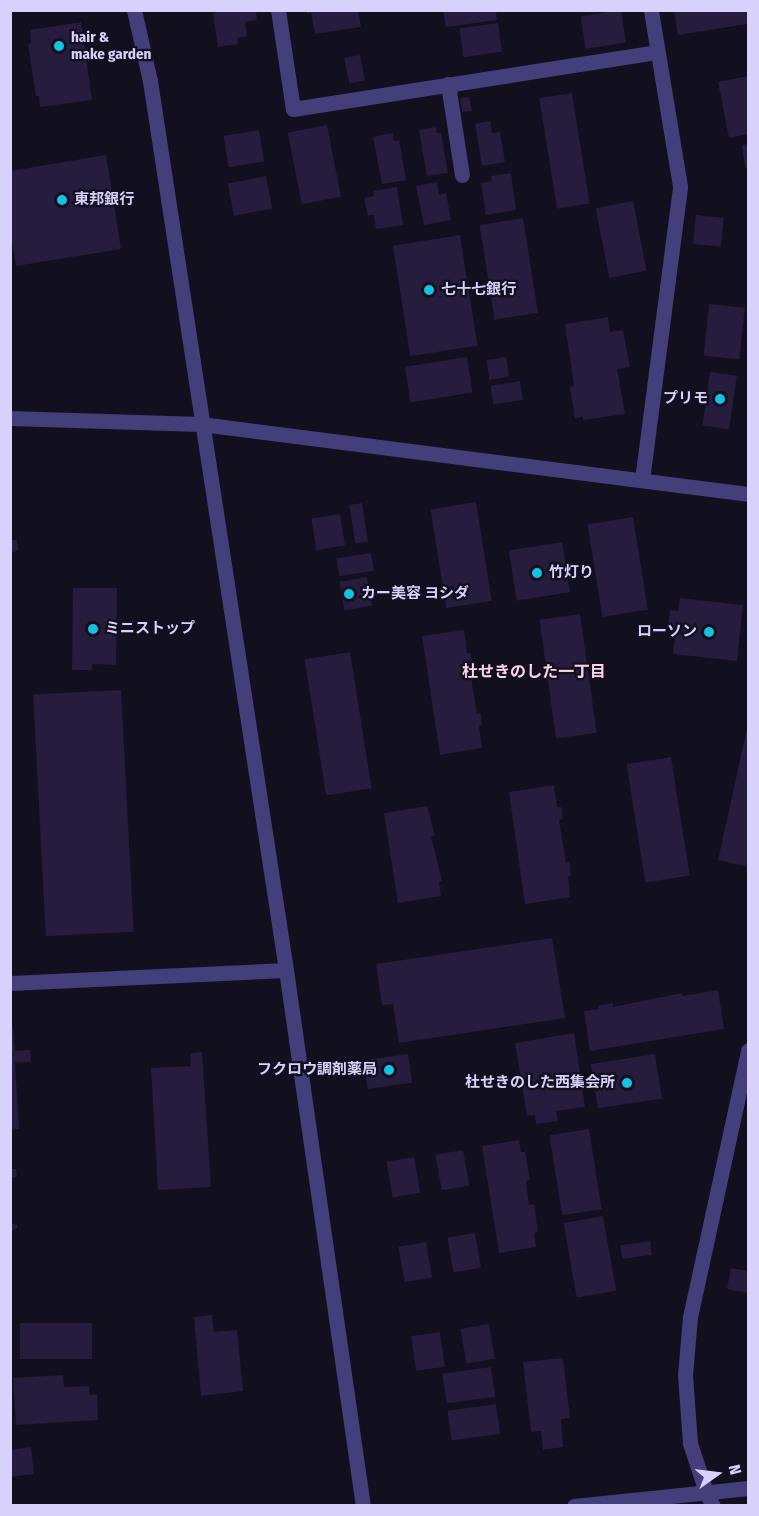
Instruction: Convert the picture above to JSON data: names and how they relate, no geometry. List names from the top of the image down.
{
  "districts": ["杜せきのした一丁目"],
  "places": [
    "hair & make garden",
    "東邦銀行",
    "七十七銀行",
    "プリモ",
    "竹灯り",
    "カー美容 ヨシダ",
    "ミニストップ",
    "ローソン",
    "フクロウ調剤薬局",
    "杜せきのした西集会所"
  ],
  "north": "right"
}
